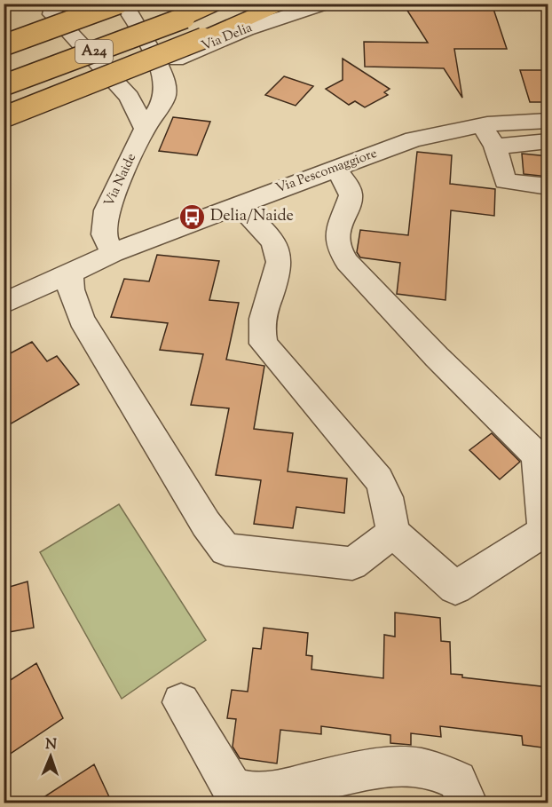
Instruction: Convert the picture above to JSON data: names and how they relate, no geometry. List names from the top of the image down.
{
  "streets": {
    "highway": ["A24"],
    "street": ["Via Delia", "Via Pescomaggiore", "Via Naide"]
  },
  "crossings": [
    ["Via Delia", "Via Naide"],
    ["Via Pescomaggiore", "Via Naide"]
  ],
  "places": {
    "bus stop": ["Delia/Naide"]
  },
  "north": "top"
}
